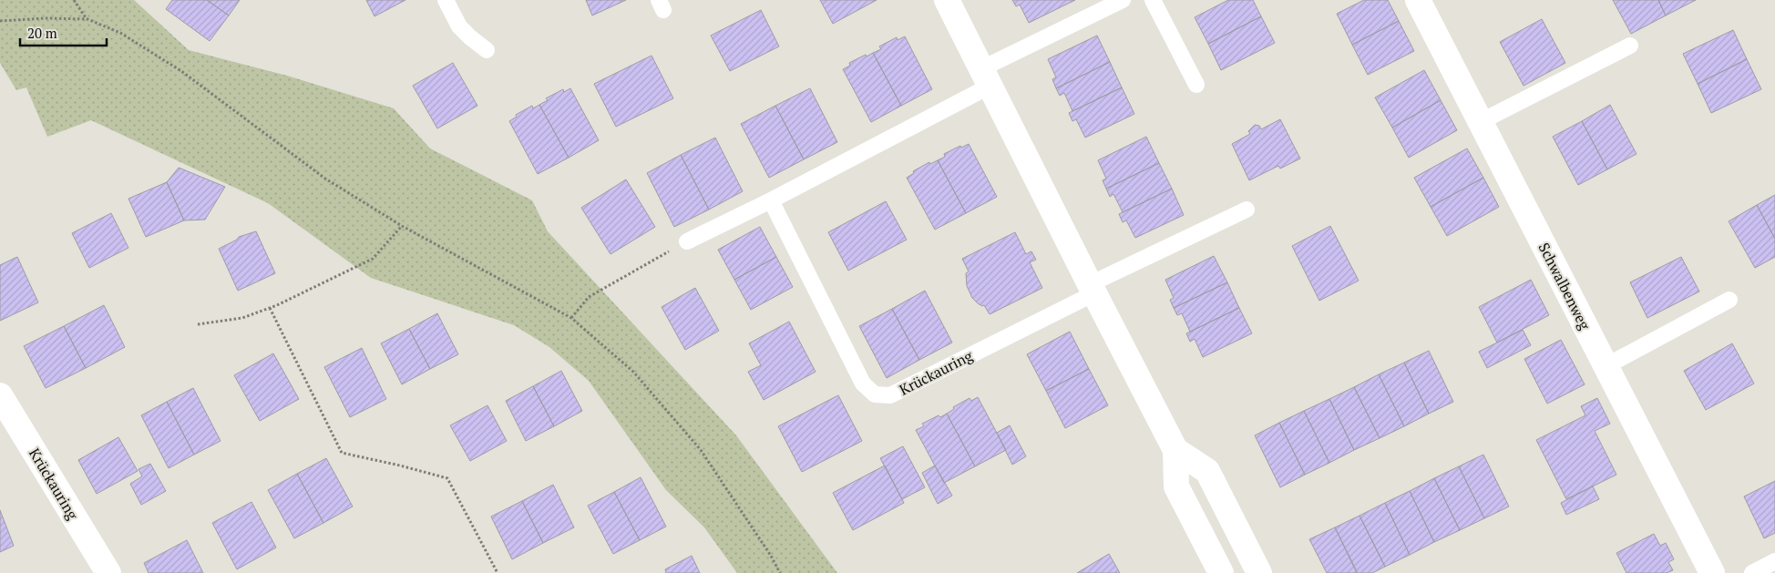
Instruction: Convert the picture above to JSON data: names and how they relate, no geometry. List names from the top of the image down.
{
  "streets": {
    "street": ["Schwalbenweg", "Krückauring"]
  },
  "scale_bar": "20 m"
}
